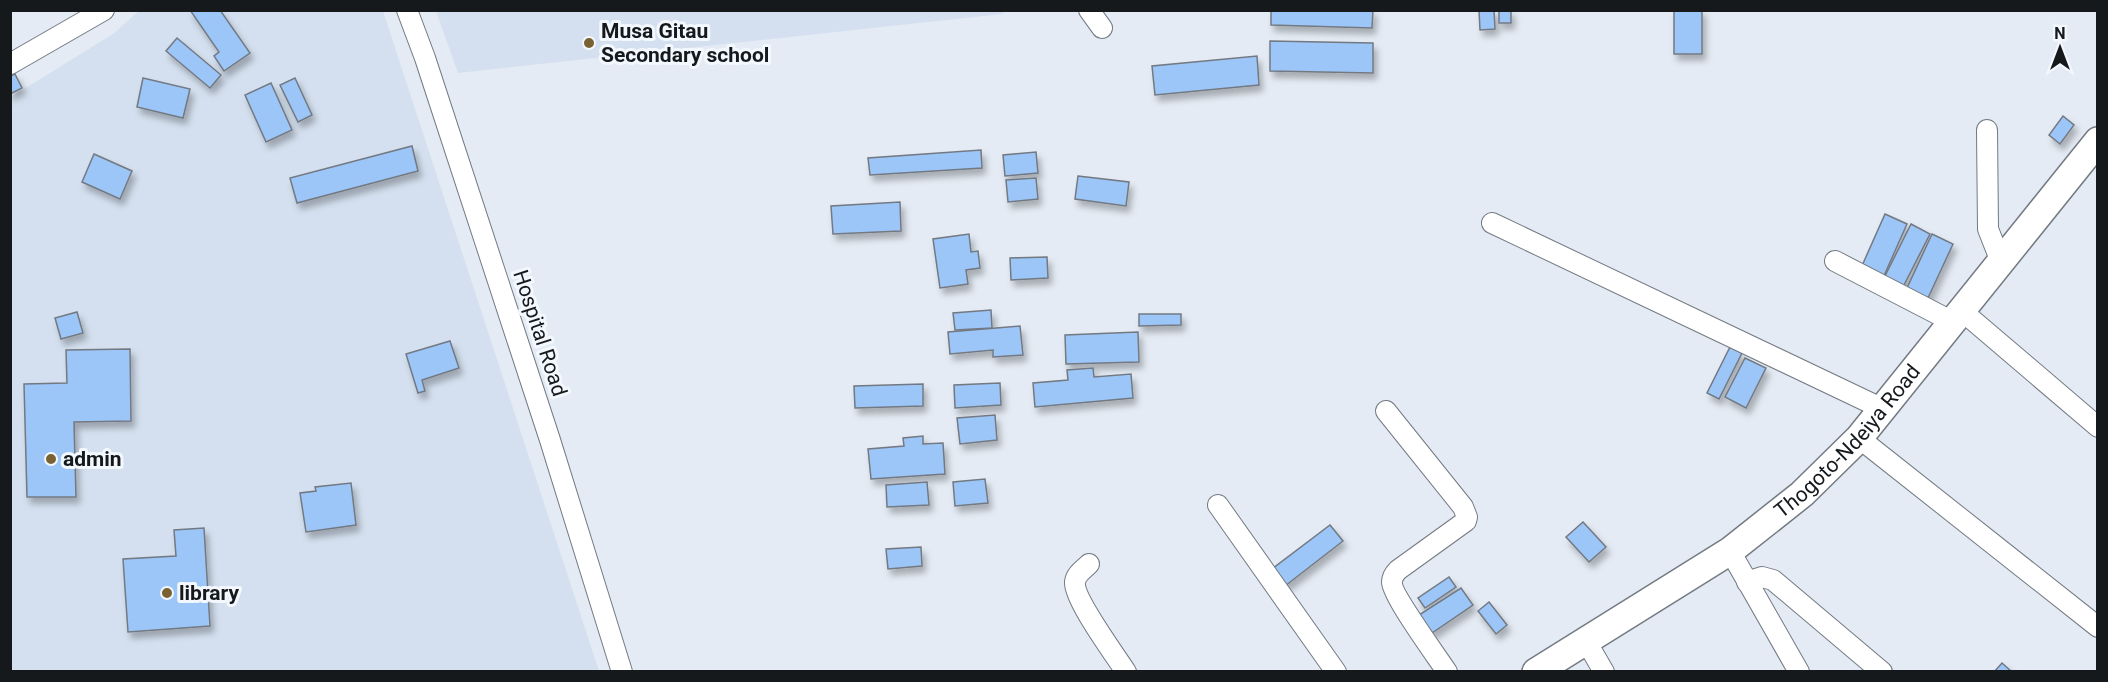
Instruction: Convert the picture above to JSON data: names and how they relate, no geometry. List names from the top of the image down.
{
  "streets": {
    "main road": ["Thogoto-Ndeiya Road"],
    "street": ["Hospital Road"]
  },
  "places": ["Musa Gitau Secondary school", "admin", "library"],
  "north": "top"
}
